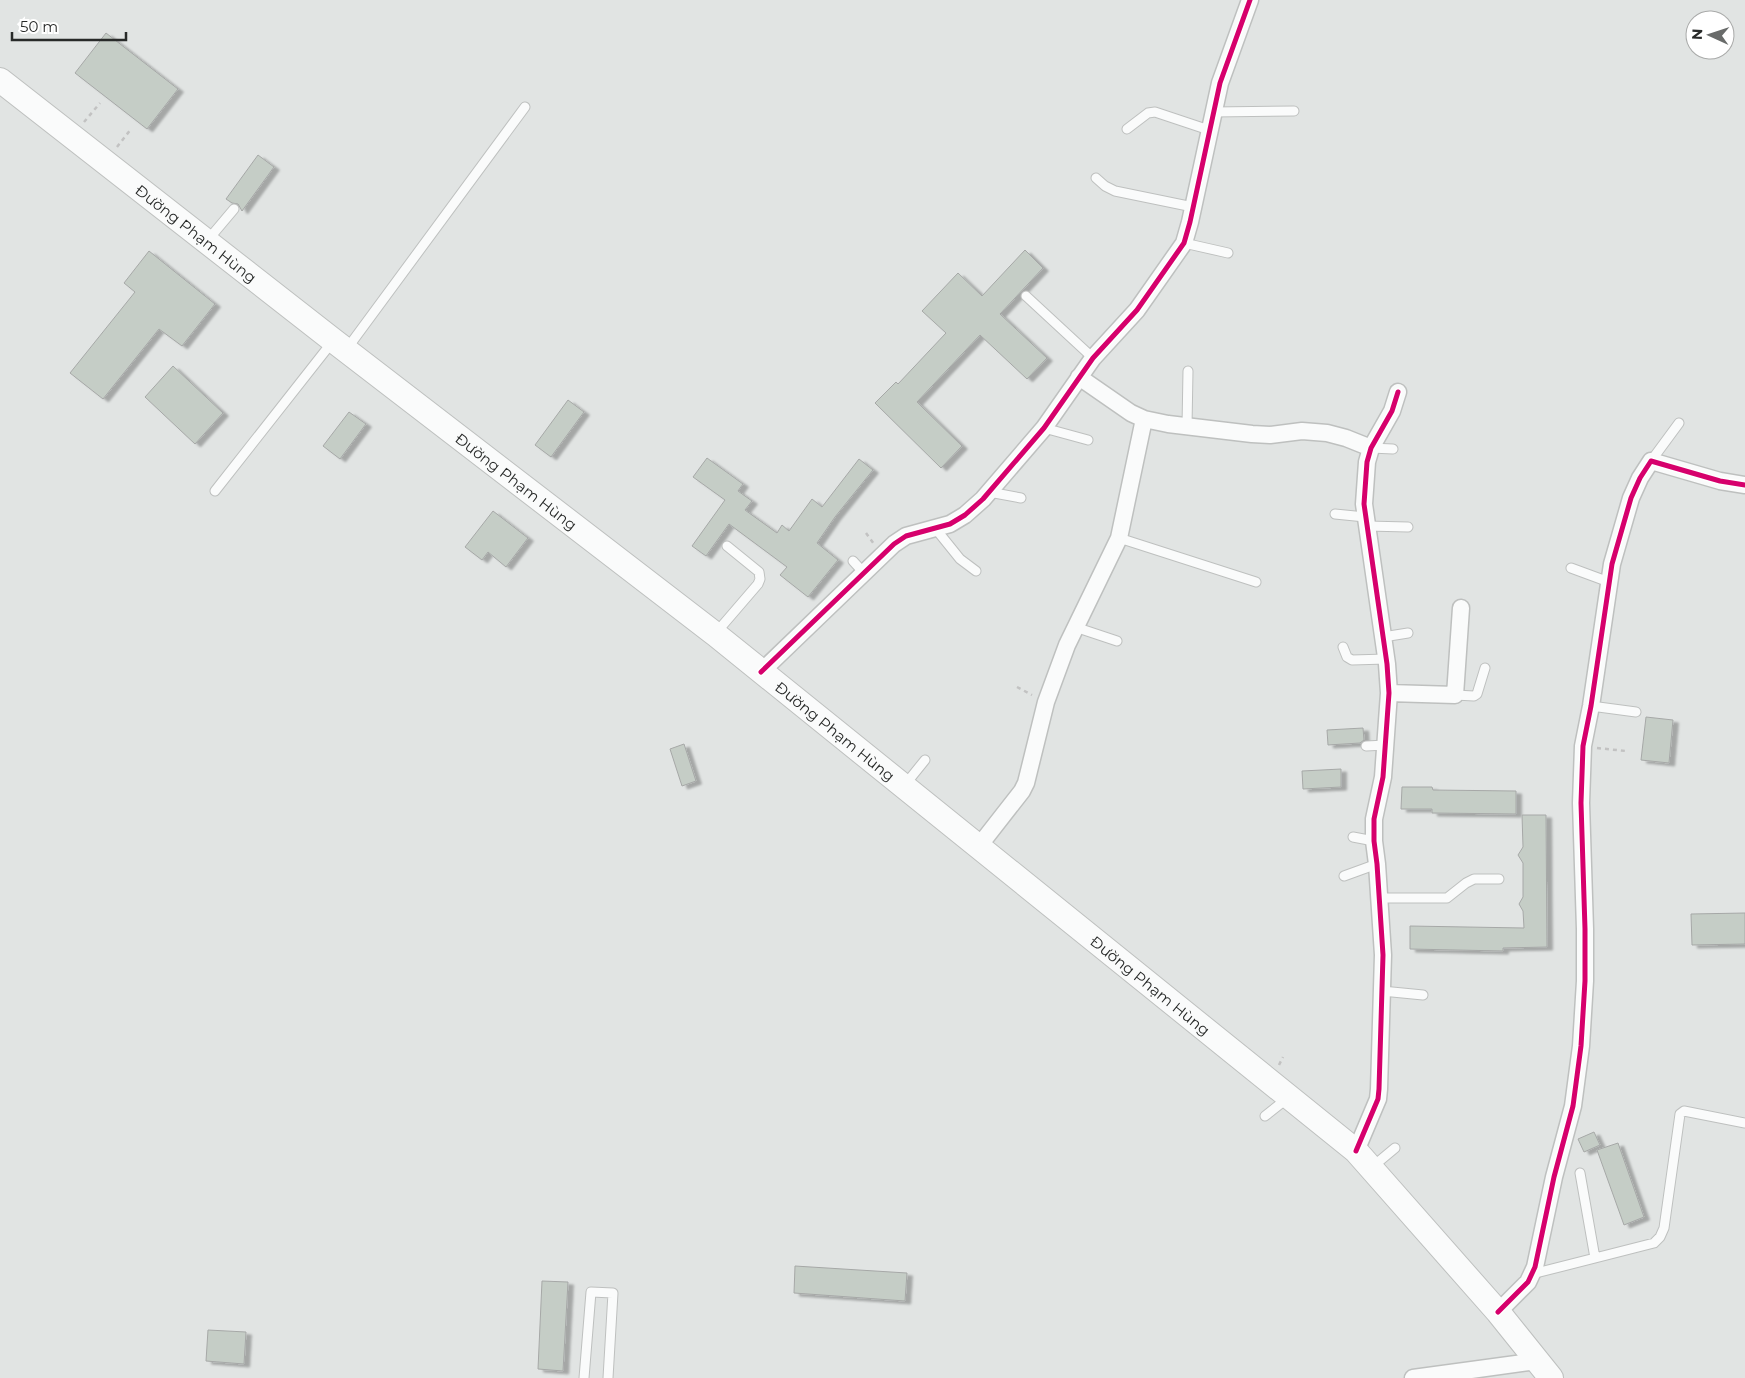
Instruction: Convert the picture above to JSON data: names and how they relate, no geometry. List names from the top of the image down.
{
  "streets": {
    "main road": ["Đường Phạm Hùng"]
  },
  "scale_bar": "50 m",
  "north": "left"
}
